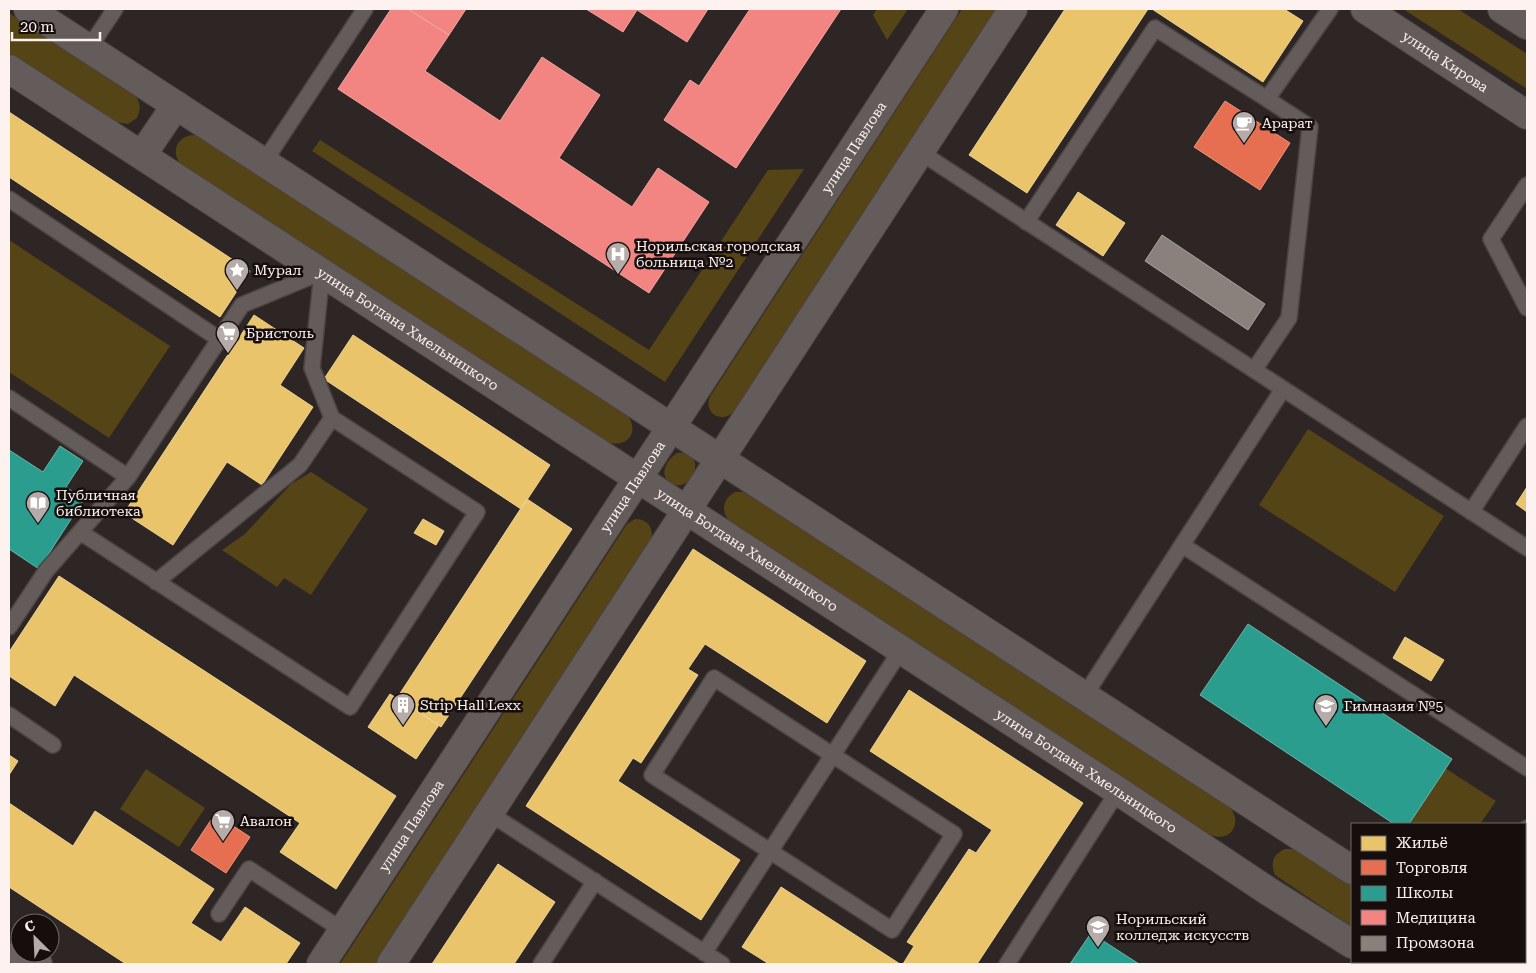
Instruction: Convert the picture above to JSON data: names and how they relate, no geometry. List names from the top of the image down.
{
  "streets": {
    "street": ["улица Кирова", "улица Павлова", "улица Богдана Хмельницкого"]
  },
  "crossings": [
    ["улица Павлова", "улица Богдана Хмельницкого"]
  ],
  "places": {
    "cafe": ["Арарат"],
    "hospital": ["Норильская городская больница №2"],
    "place": ["Мурал"],
    "supermarket": ["Бристоль", "Авалон"],
    "library": ["Публичная библиотека"],
    "building": ["Strip Hall Lexx"],
    "school or university": ["Гимназия №5", "Норильский колледж искусств"]
  },
  "legend": [
    "Жильё",
    "Торговля",
    "Школы",
    "Медицина",
    "Промзона"
  ],
  "scale_bar": "20 m",
  "north": "top left"
}
